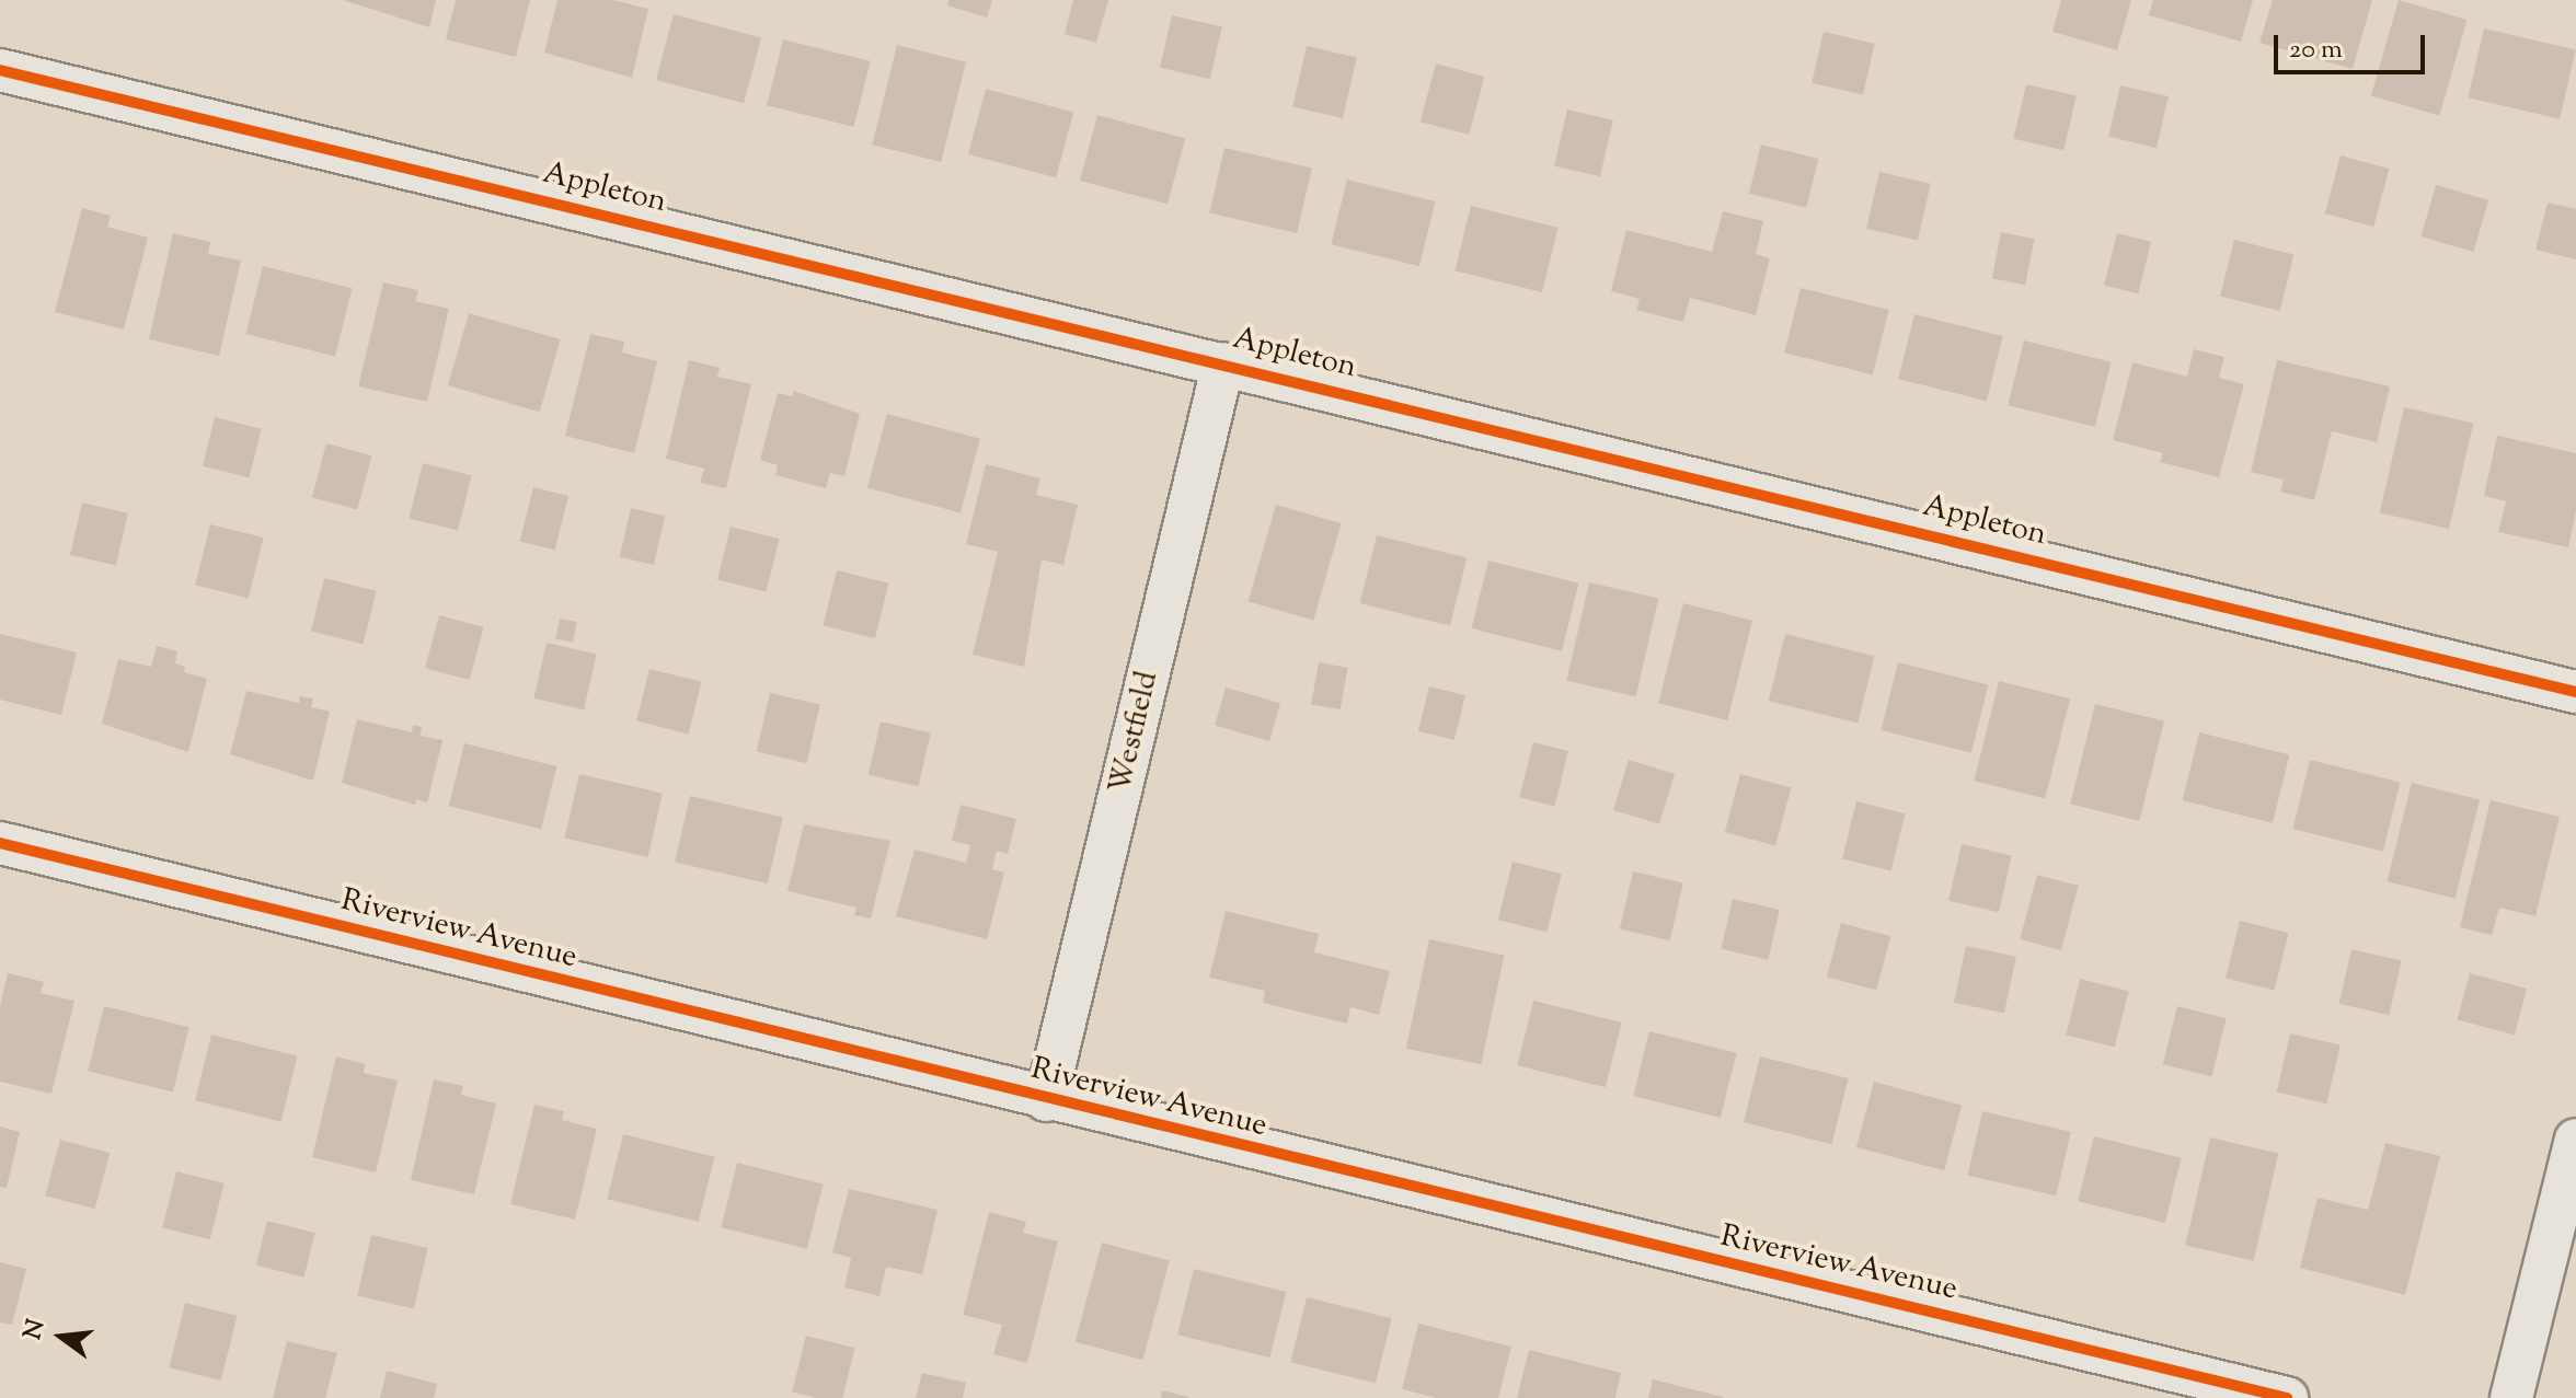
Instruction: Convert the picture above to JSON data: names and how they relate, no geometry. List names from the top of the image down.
{
  "streets": {
    "street": ["Appleton", "Westfield", "Riverview Avenue"]
  },
  "crossings": [
    ["Appleton", "Westfield"],
    ["Westfield", "Riverview Avenue"]
  ],
  "scale_bar": "20 m",
  "north": "left"
}
